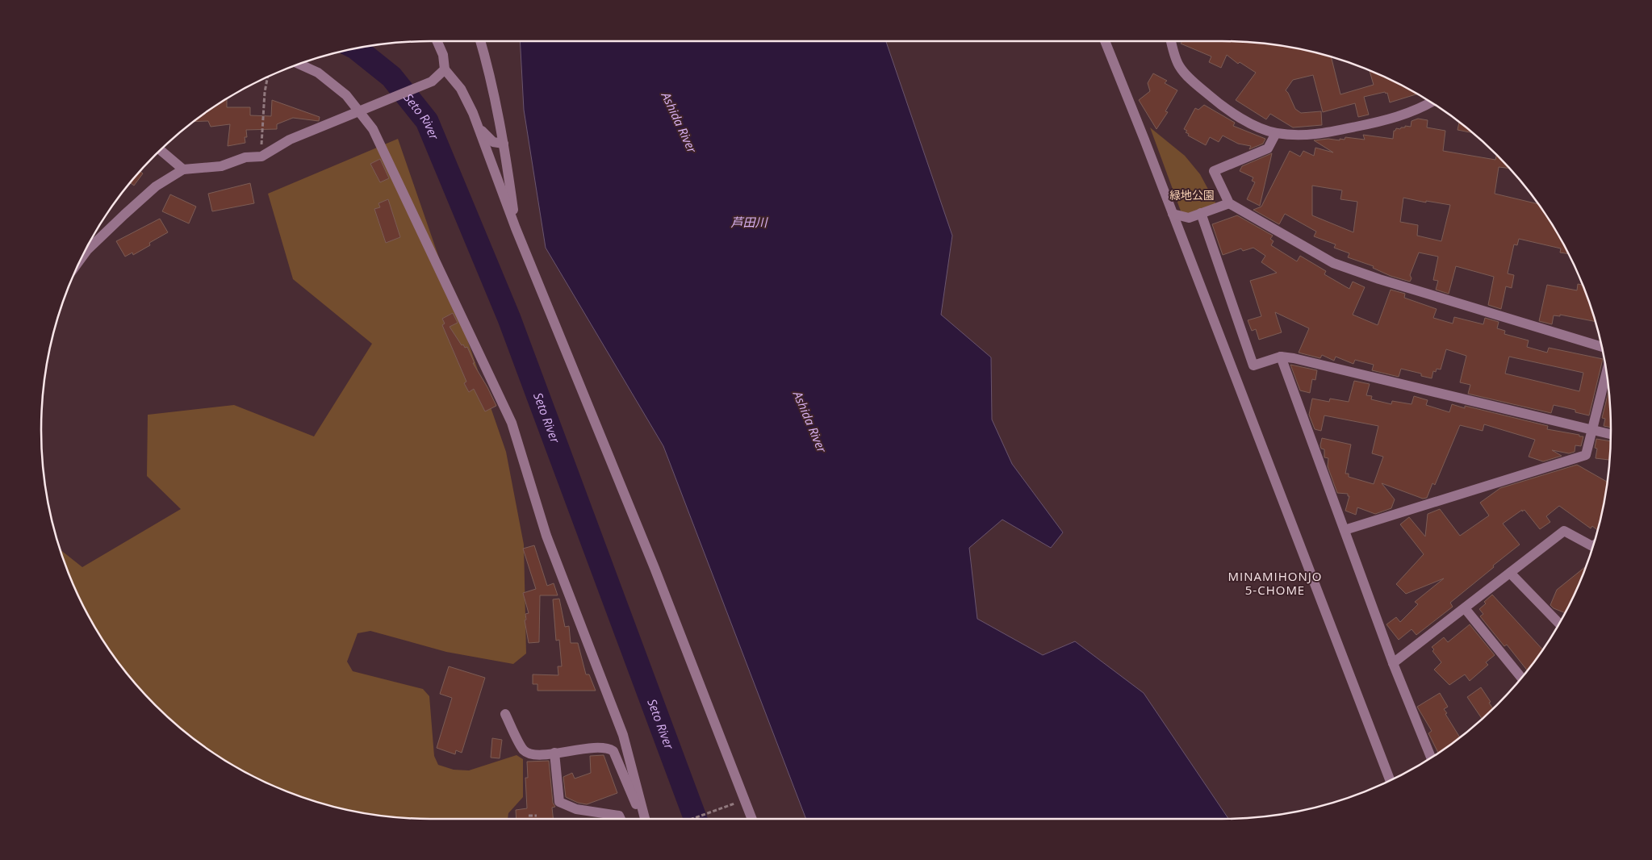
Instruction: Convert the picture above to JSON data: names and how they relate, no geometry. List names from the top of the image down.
{
  "districts": ["MINAMIHONJO 5-CHOME"],
  "water": ["Seto River", "Ashida River", "芦田川"],
  "parks": ["緑地公園"]
}
